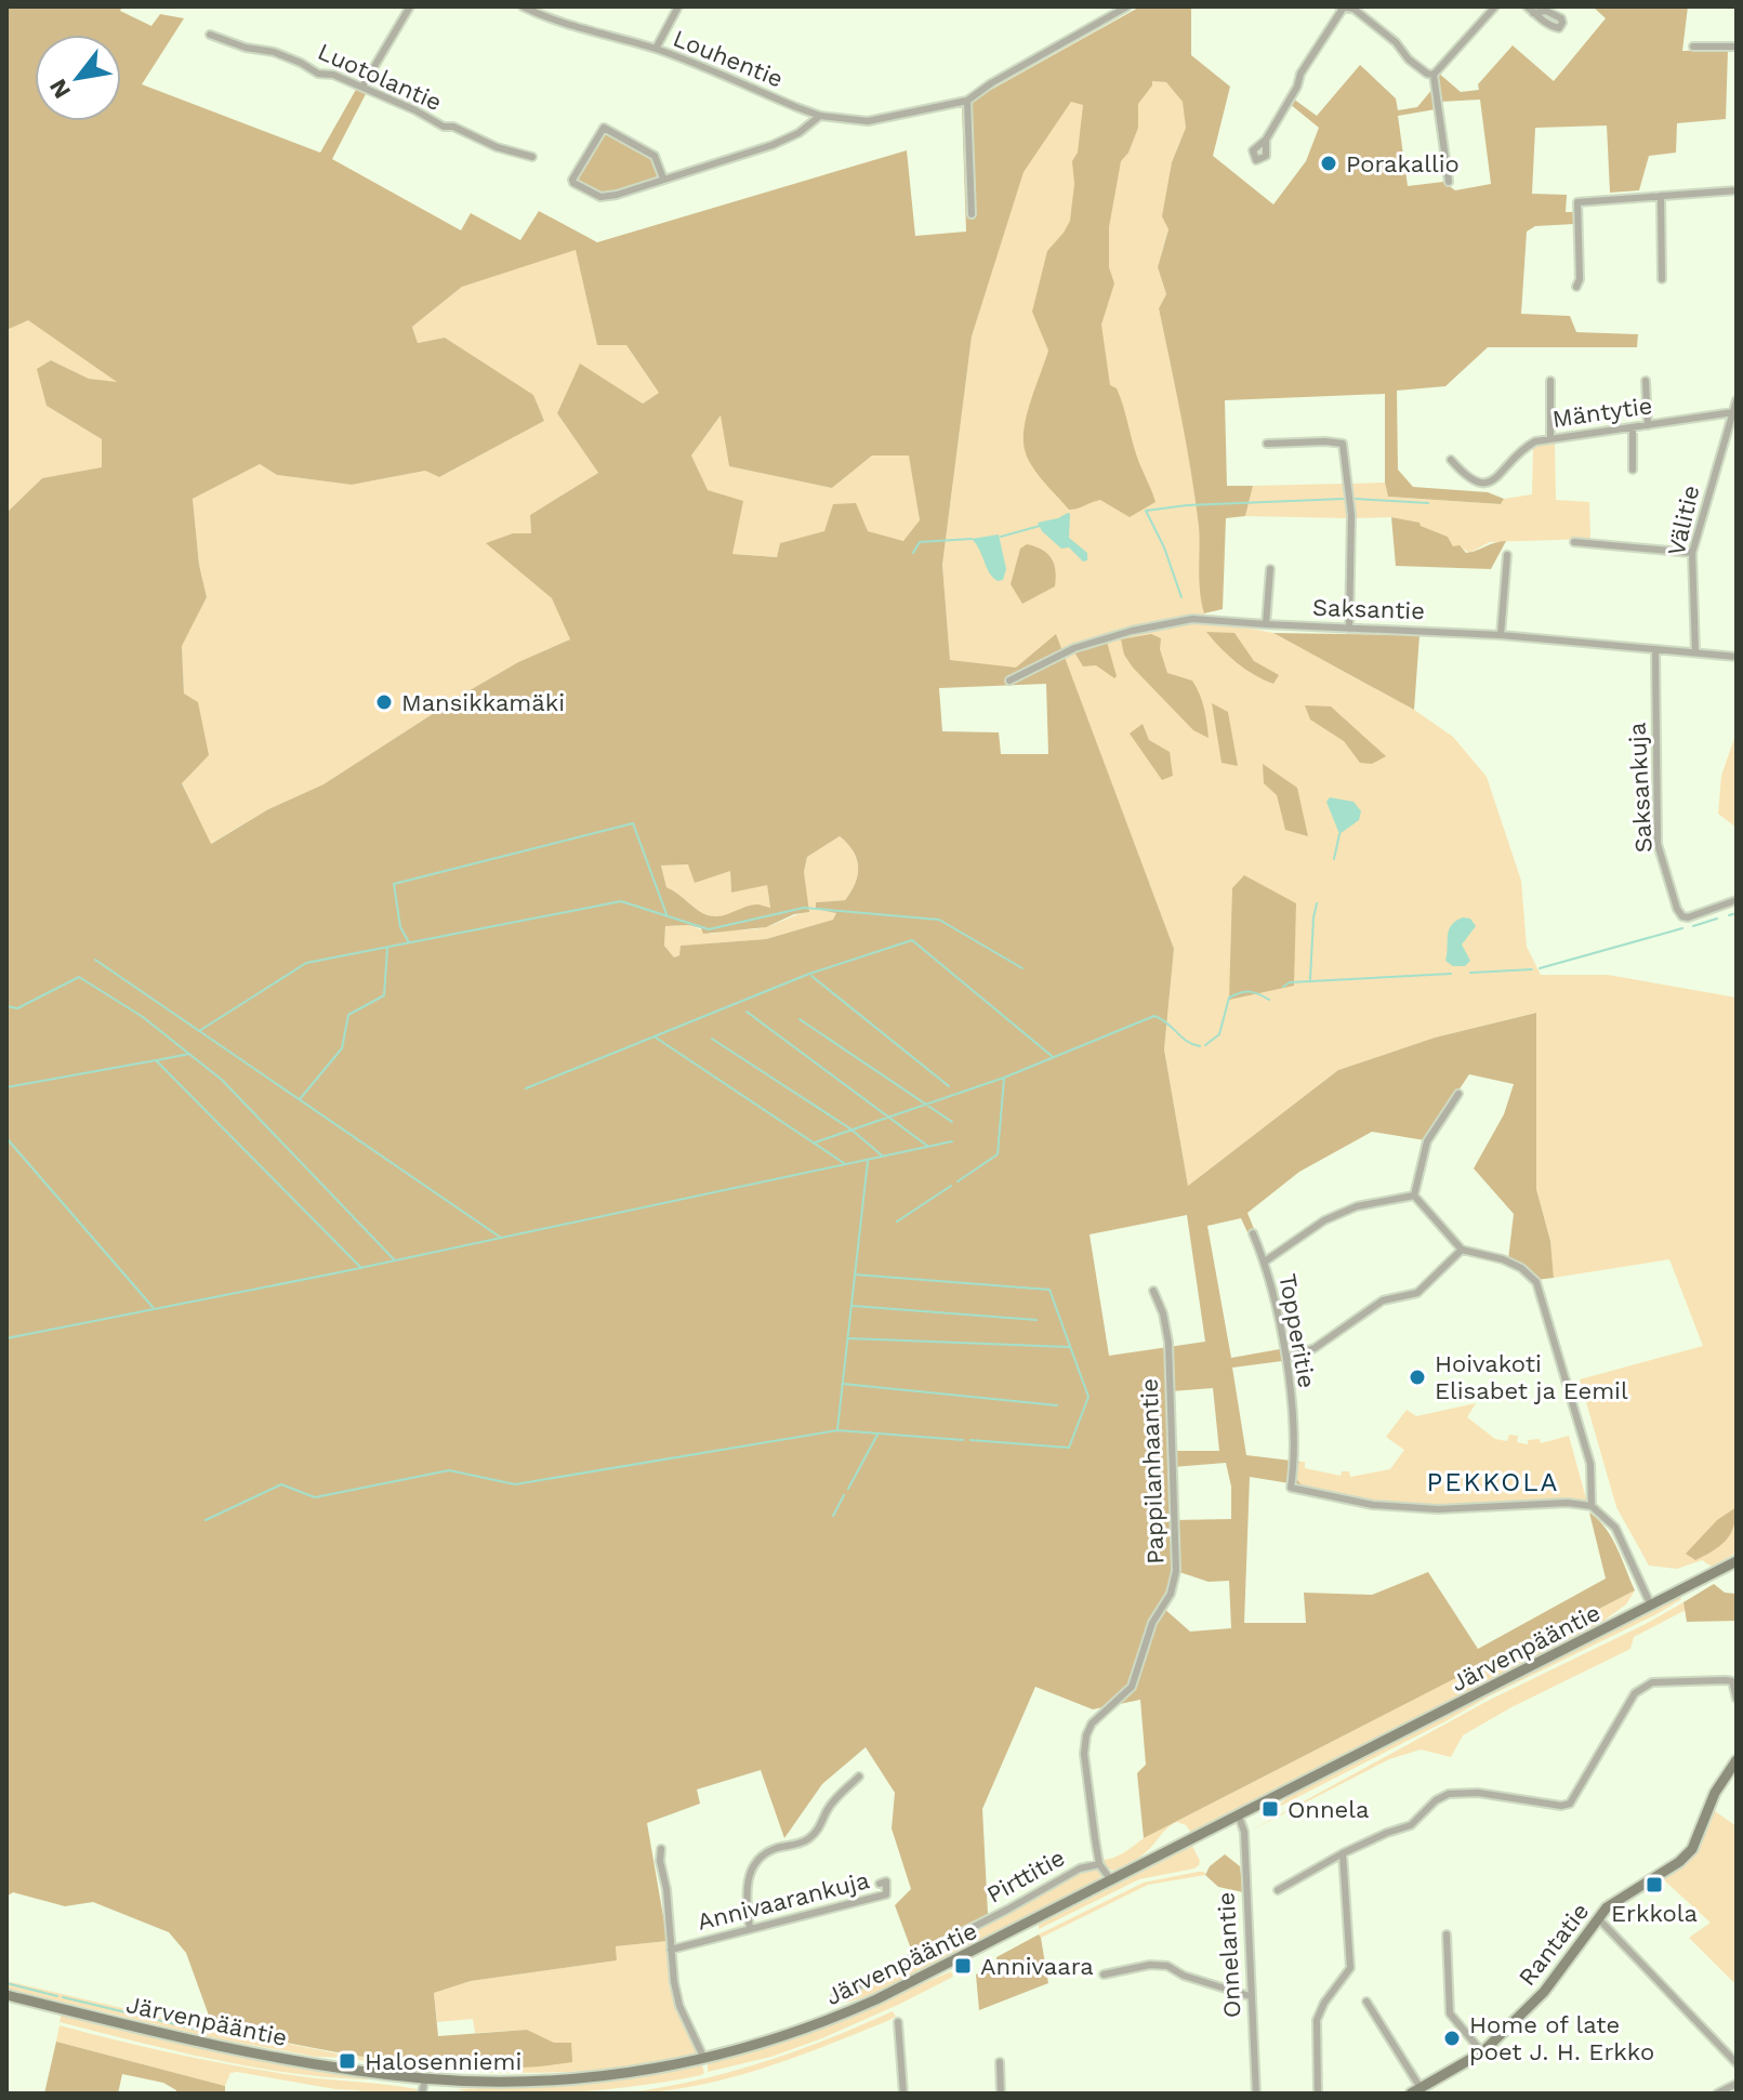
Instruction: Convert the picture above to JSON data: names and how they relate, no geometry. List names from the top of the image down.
{
  "streets": {
    "main road": ["Järvenpääntie", "Rantatie"],
    "street": [
      "Louhentie",
      "Luotolantie",
      "Mäntytie",
      "Välitie",
      "Saksantie",
      "Saksankuja",
      "Topperitie",
      "Pappilanhaantie",
      "Pirttitie",
      "Annivaarankuja",
      "Onnelantie"
    ]
  },
  "crossings": [
    ["Mäntytie", "Välitie"],
    ["Välitie", "Saksantie"],
    ["Saksantie", "Saksankuja"],
    ["Pappilanhaantie", "Järvenpääntie"],
    ["Pappilanhaantie", "Pirttitie"],
    ["Järvenpääntie", "Onnelantie"]
  ],
  "districts": ["PEKKOLA"],
  "places": {
    "other": [
      "Porakallio",
      "Mansikkamäki",
      "Hoivakoti Elisabet ja Eemil",
      "Home of late poet J. H. Erkko"
    ],
    "transit": [
      "Onnela",
      "Erkkola",
      "Annivaara",
      "Halosenniemi"
    ]
  },
  "north": "bottom left"
}
